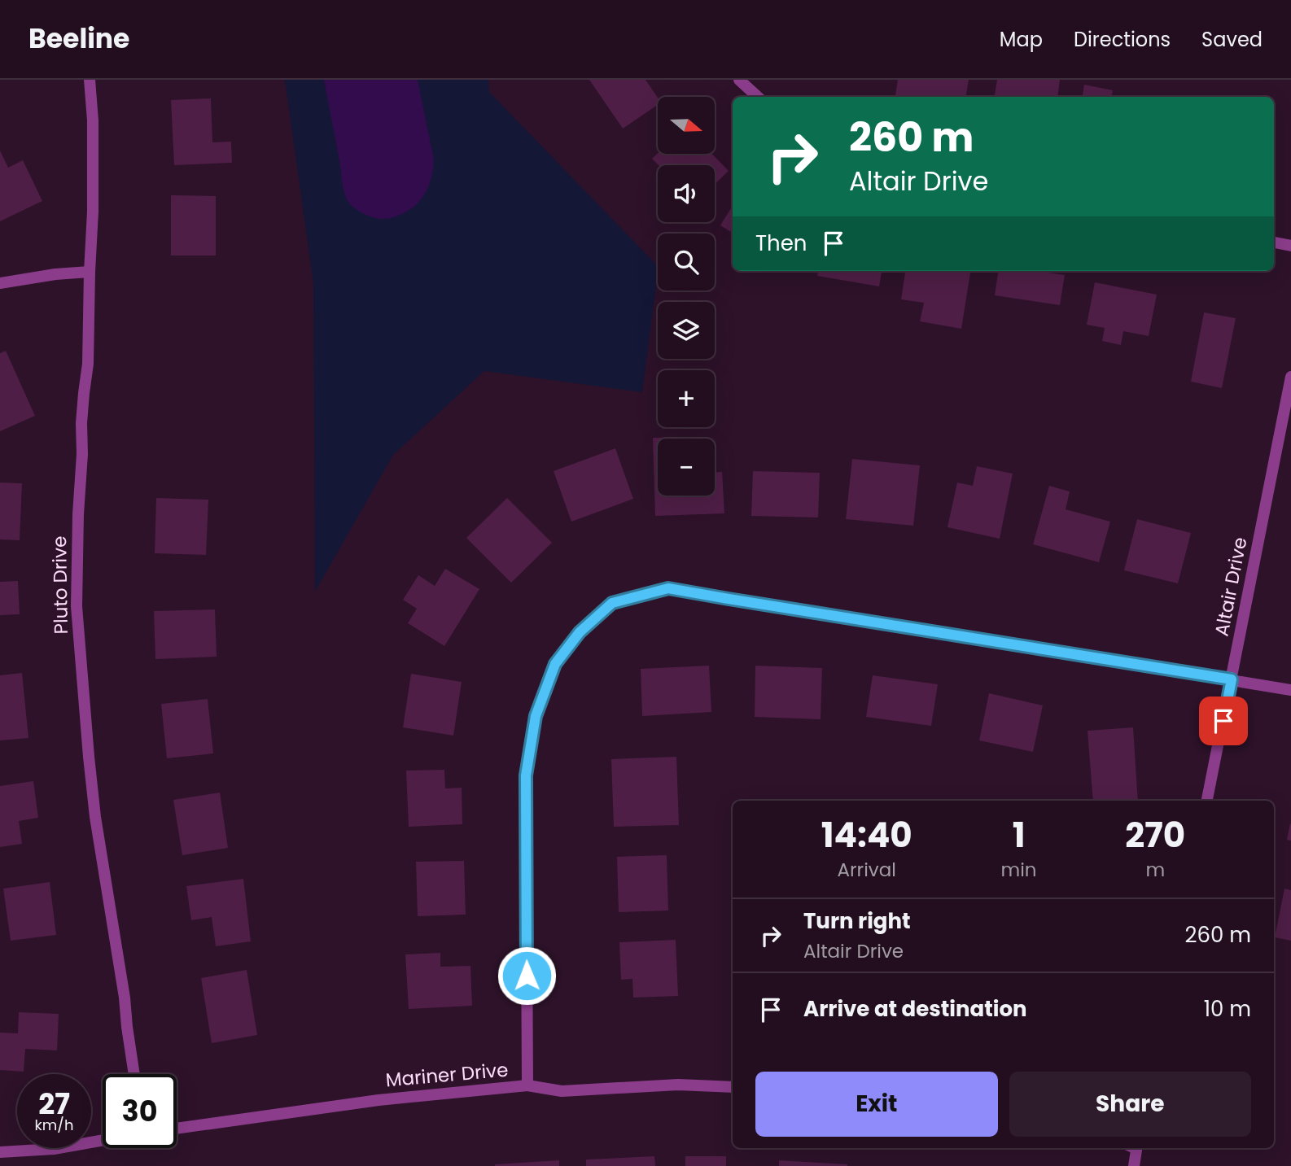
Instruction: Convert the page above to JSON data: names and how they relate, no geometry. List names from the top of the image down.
{
  "streets": {
    "street": ["Pluto Drive", "Altair Drive", "Mariner Drive"]
  },
  "north": "right",
  "page": {
    "header": "Beeline",
    "nav": ["Map", "Directions", "Saved"],
    "map_buttons": ["+", "−"],
    "turn": ["260 m", "Altair Drive"],
    "then": "Then",
    "eta": [
      "14:40",
      "Arrival",
      "1",
      "min",
      "270",
      "m"
    ],
    "list": [
      {
        "name": "Turn right",
        "note": "Altair Drive",
        "value": "260 m"
      },
      {
        "name": "Arrive at destination",
        "value": "10 m"
      }
    ],
    "buttons": ["Exit", "Share"],
    "speed": "27 km/h",
    "limit": "30"
  }
}
